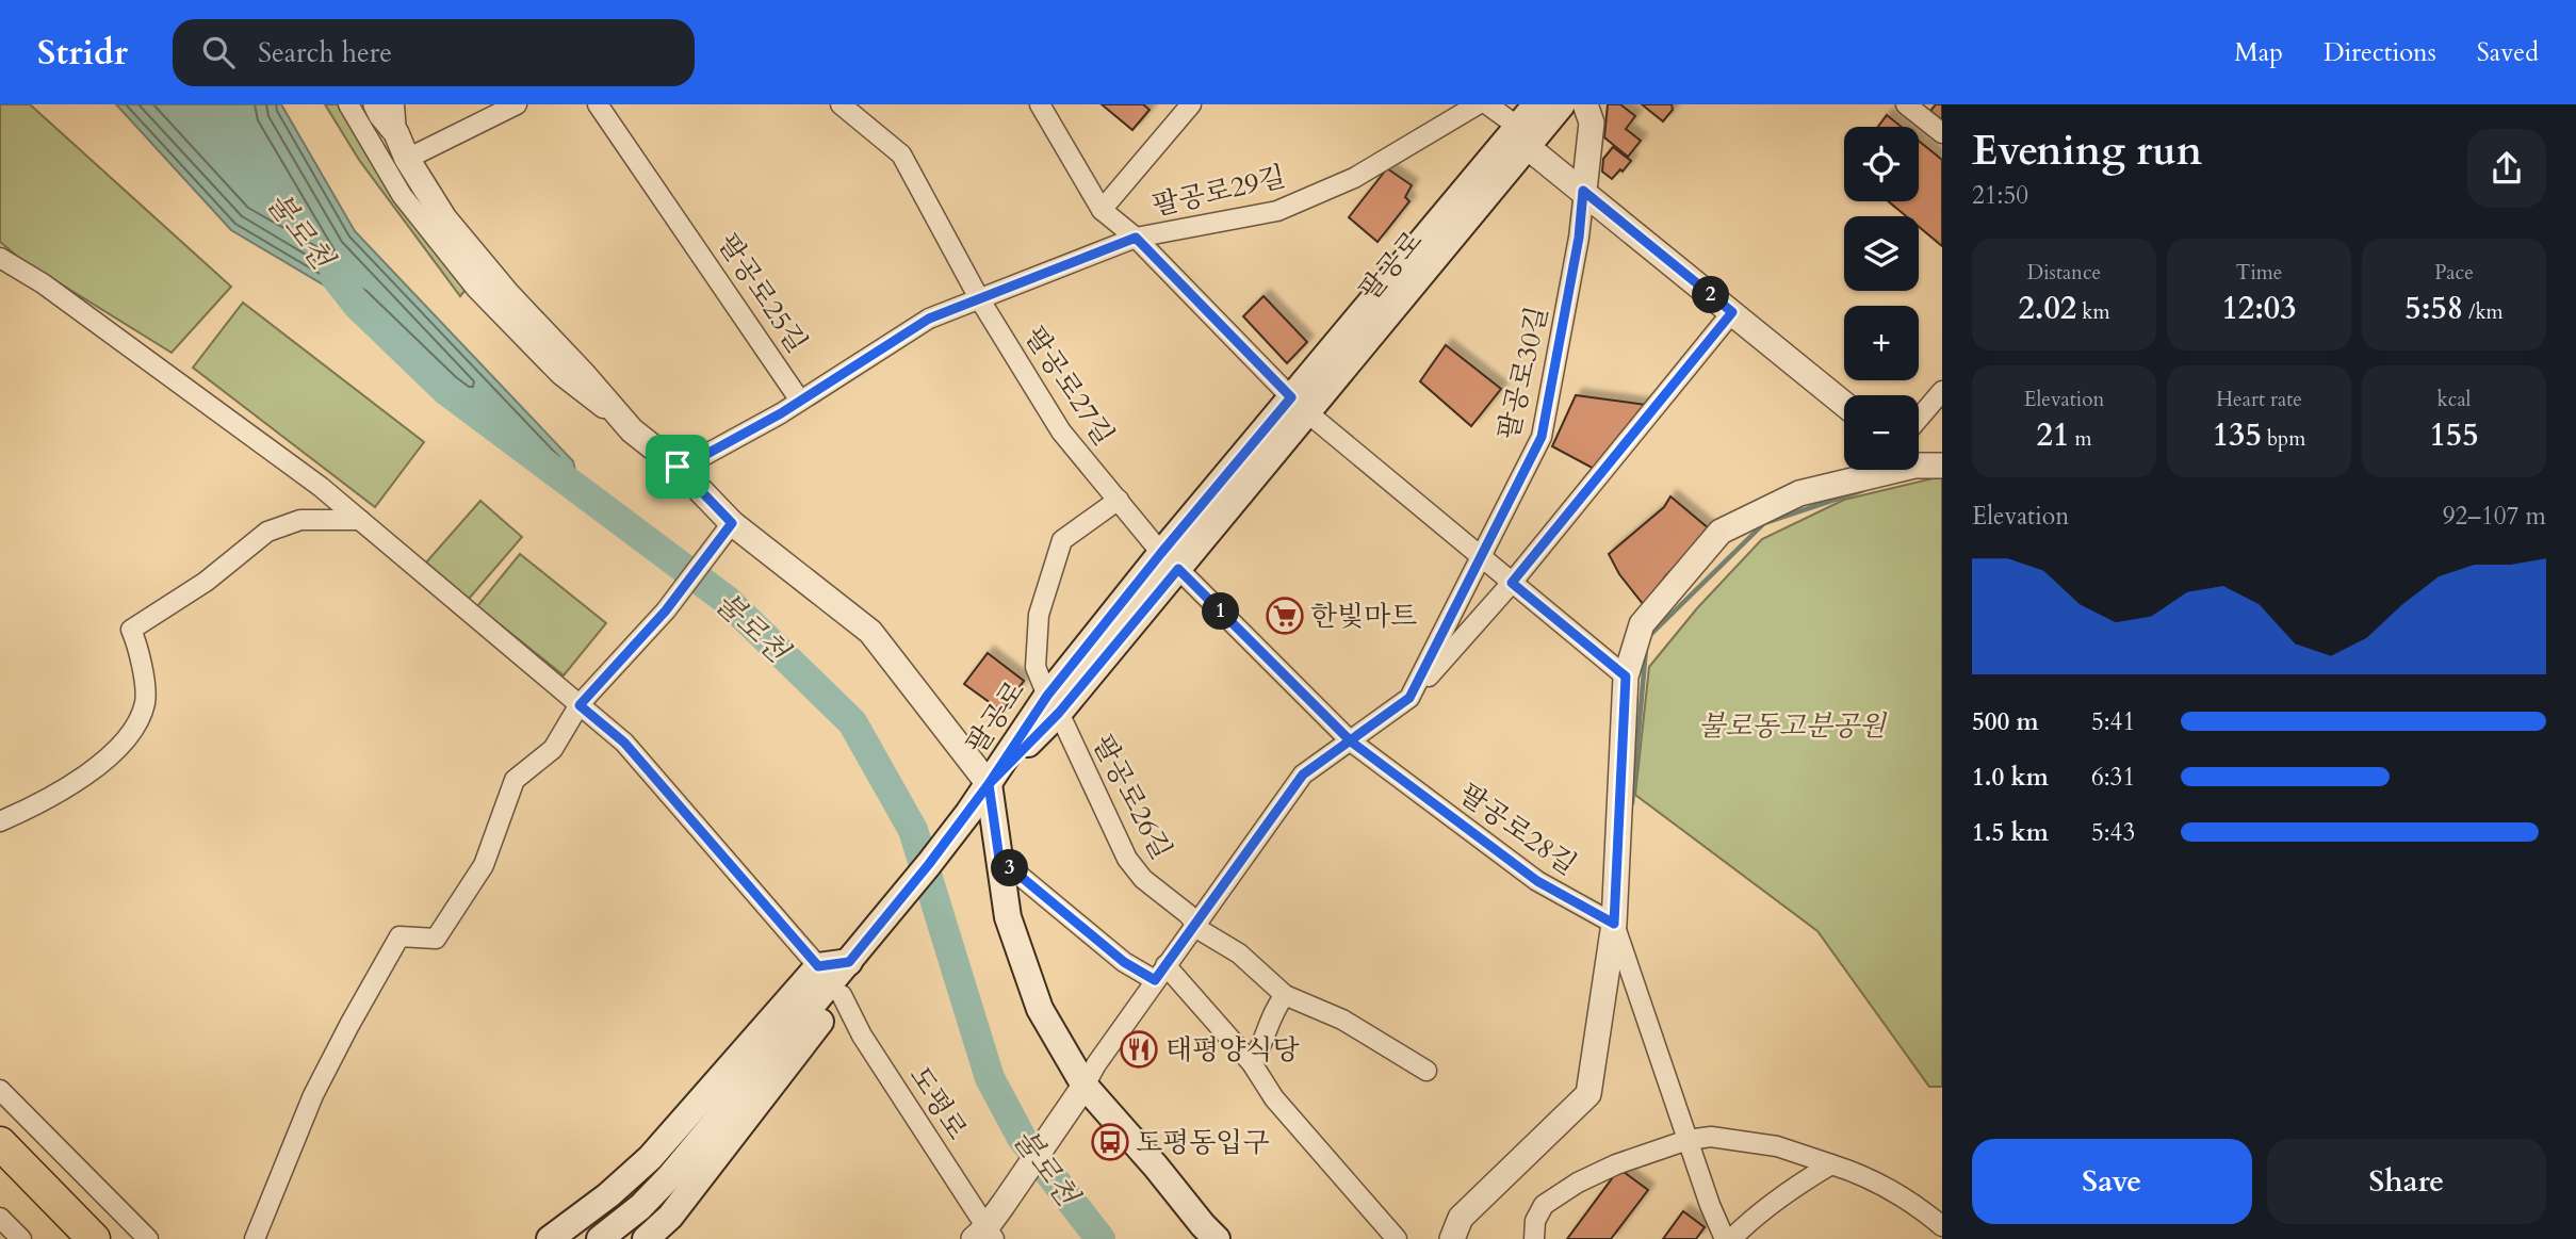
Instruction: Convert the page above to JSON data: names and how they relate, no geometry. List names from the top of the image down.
{
  "streets": {
    "main road": ["팔공로"],
    "street": [
      "팔공로29길",
      "팔공로25길",
      "팔공로30길",
      "팔공로27길",
      "팔공로26길",
      "팔공로28길",
      "도평로"
    ]
  },
  "crossings": [
    ["팔공로29길", "팔공로"],
    ["팔공로29길", "팔공로27길"],
    ["팔공로", "팔공로27길"],
    ["팔공로", "팔공로26길"],
    ["팔공로", "팔공로28길"],
    ["팔공로30길", "팔공로26길"],
    ["팔공로30길", "팔공로28길"],
    ["팔공로27길", "팔공로26길"],
    ["팔공로27길", "팔공로28길"]
  ],
  "water": ["불로천"],
  "parks": ["불로동고분공원"],
  "places": {
    "supermarket": ["한빛마트"],
    "restaurant": ["태평양식당"],
    "bus stop": ["도평동입구"]
  },
  "page": {
    "header": "Stridr",
    "search": "Search here",
    "nav": ["Map", "Directions", "Saved"],
    "heading": ["Evening run", "21:50"],
    "map_buttons": ["+", "−"],
    "stats": [
      ["Distance", "2.02 km"],
      ["Time", "12:03"],
      ["Pace", "5:58 /km"],
      ["Elevation", "21 m"],
      ["Heart rate", "135 bpm"],
      ["kcal", "155"]
    ],
    "pins": ["2", "1", "3"],
    "chart": ["Elevation", "92–107 m"],
    "list": [
      {
        "name": "500 m",
        "note": "5:41"
      },
      {
        "name": "1.0 km",
        "note": "6:31"
      },
      {
        "name": "1.5 km",
        "note": "5:43"
      }
    ],
    "buttons": ["Save", "Share"]
  }
}
